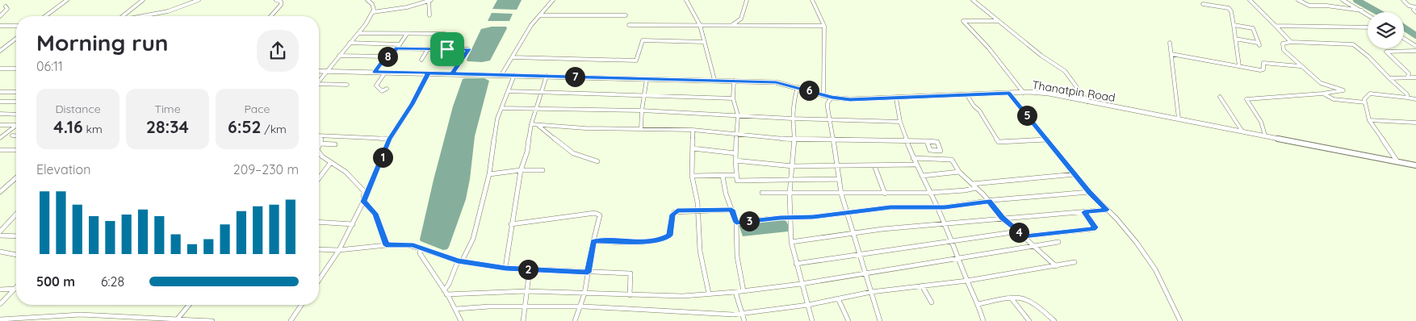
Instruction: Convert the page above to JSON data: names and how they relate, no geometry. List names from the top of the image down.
{
  "streets": {
    "main road": ["Thanatpin Road"]
  },
  "page": {
    "heading": ["Morning run", "06:11"],
    "pins": [
      "8",
      "7",
      "6",
      "5",
      "1",
      "3",
      "4",
      "2"
    ],
    "stats": [
      ["Distance", "4.16 km"],
      ["Time", "28:34"],
      ["Pace", "6:52 /km"]
    ],
    "chart": ["Elevation", "209–230 m"],
    "list": [
      {
        "name": "500 m",
        "note": "6:28"
      }
    ]
  }
}
